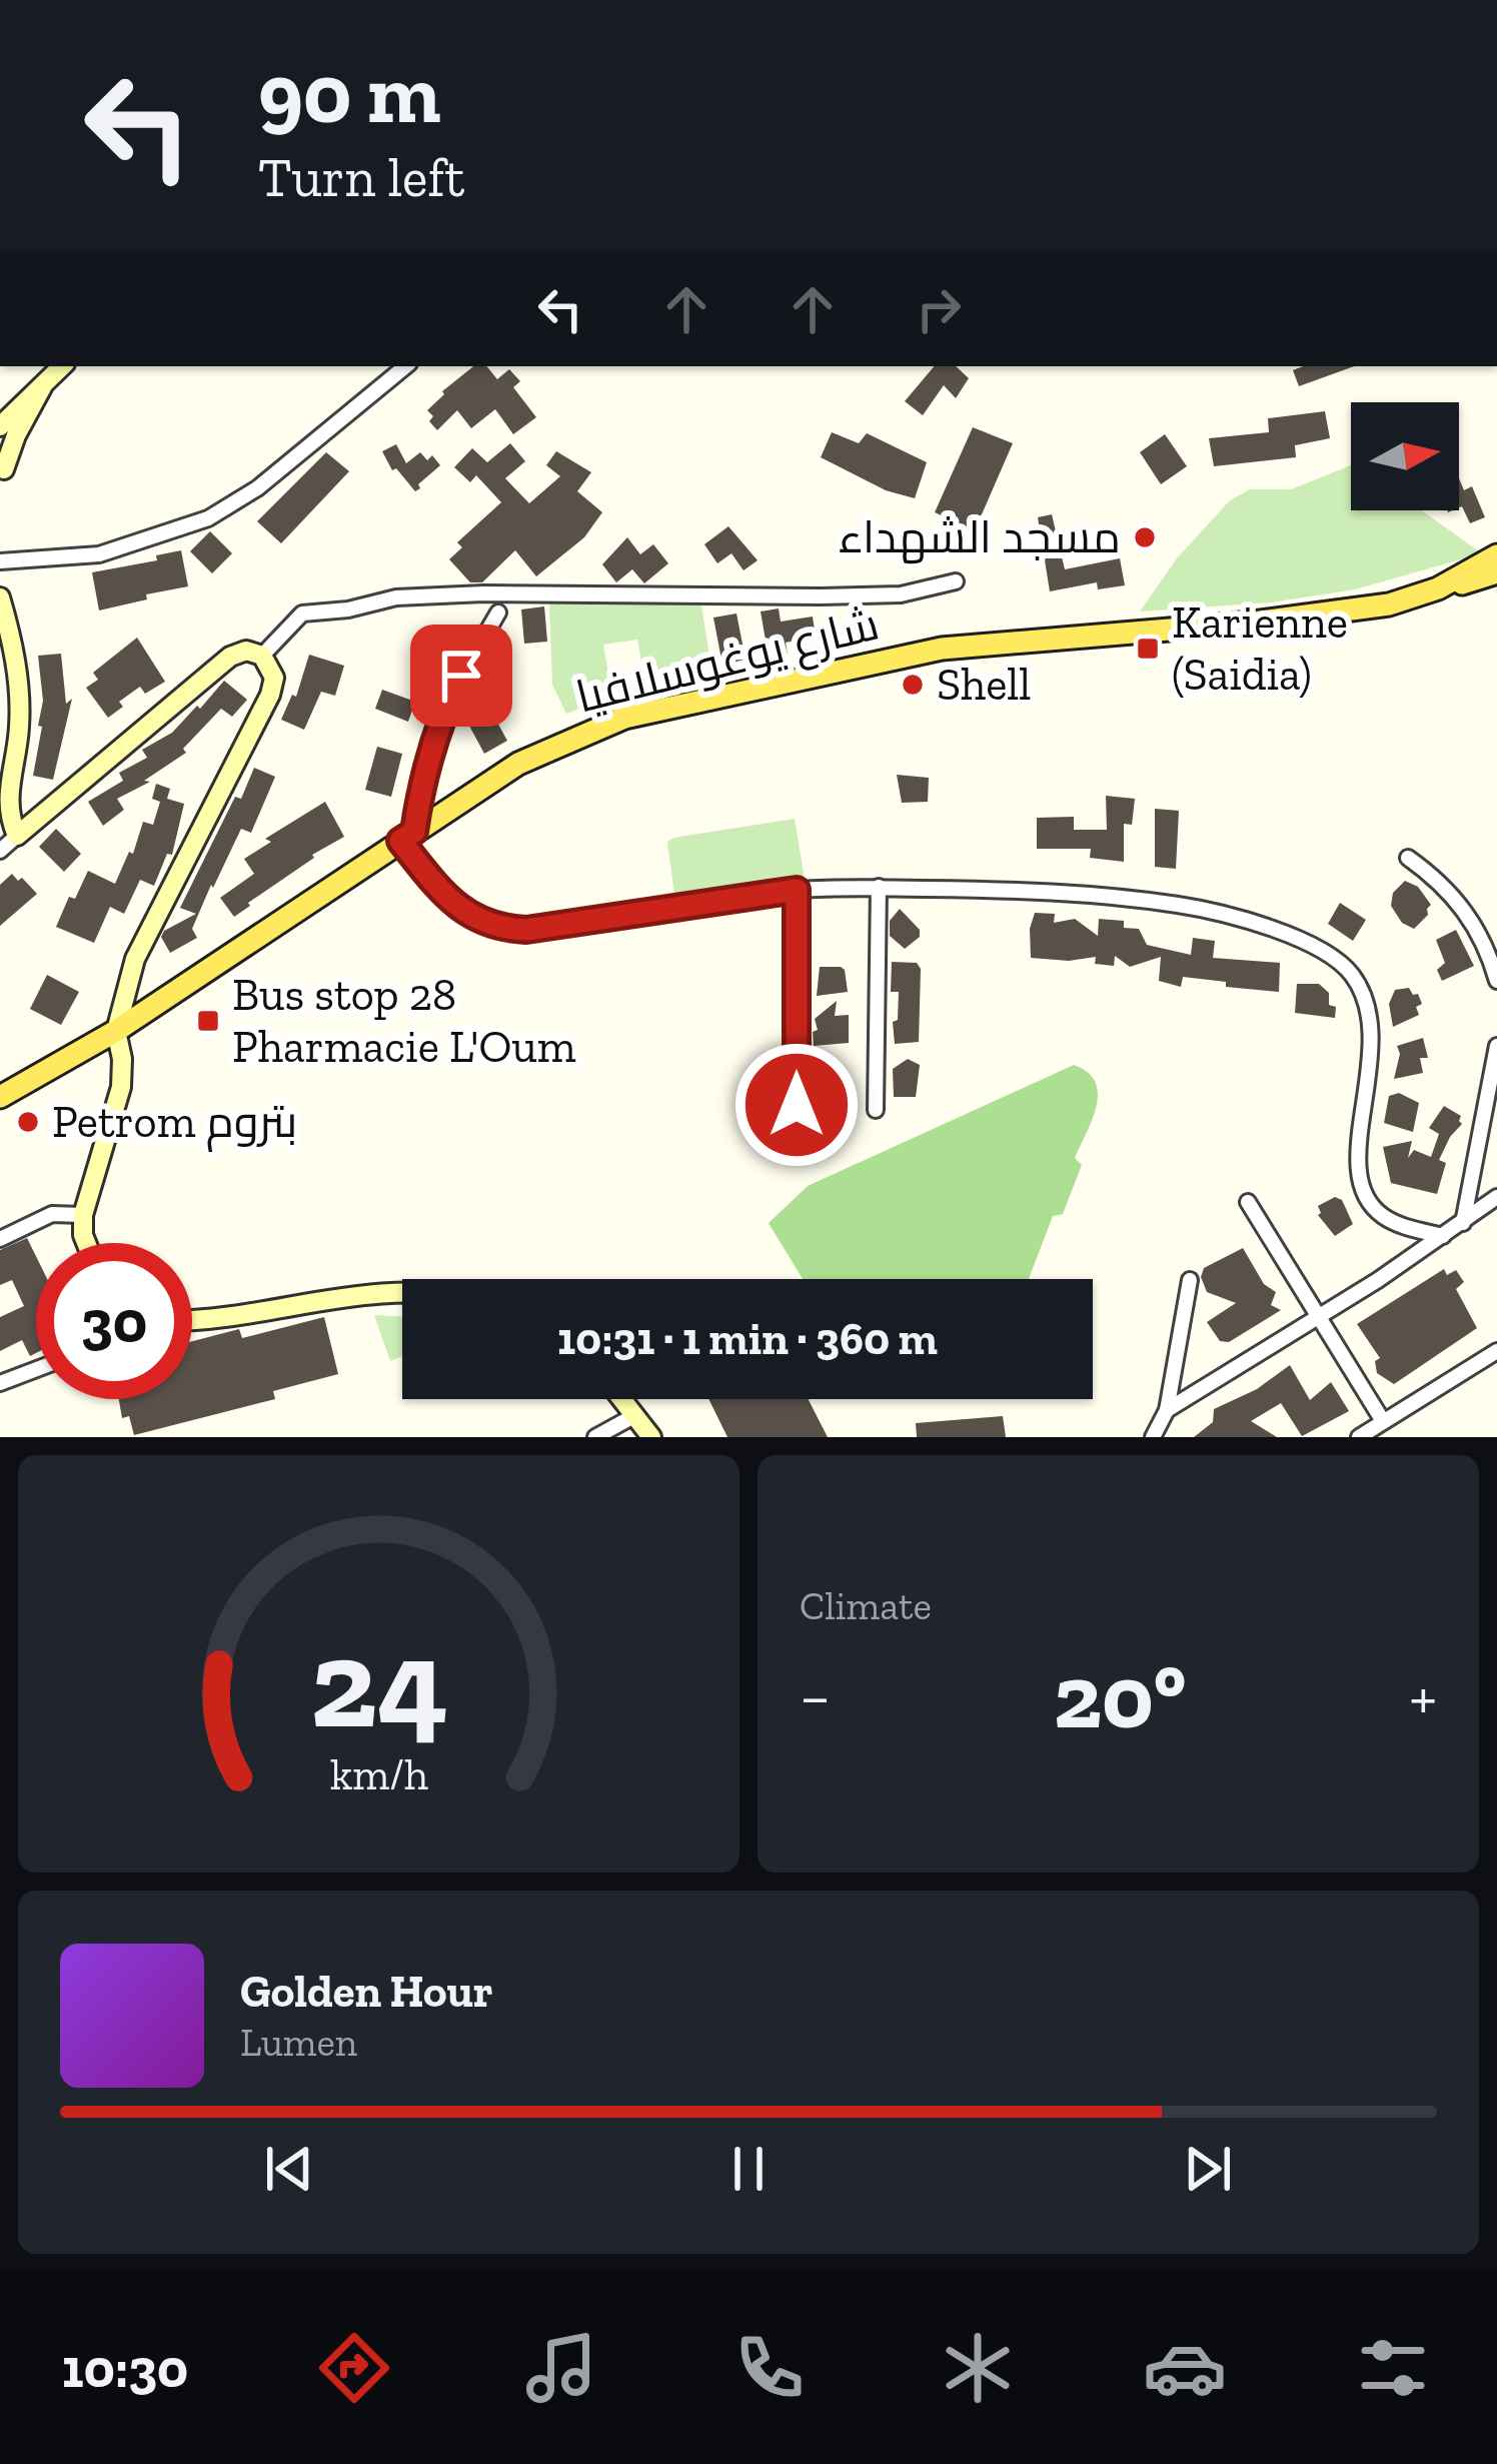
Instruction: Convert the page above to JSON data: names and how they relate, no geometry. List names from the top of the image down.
{
  "streets": {
    "main road": ["شارع يوغوسلافيا"]
  },
  "places": {
    "other": ["مسجد الشهداء", "Shell", "Petrom بتروم"],
    "transit": ["Karienne (Saidia)", "Bus stop 28 Pharmacie L'Oum"]
  },
  "north": "right",
  "page": {
    "turn": ["90 m", "Turn left"],
    "limit": "30",
    "trip": "10:31 · 1 min · 360 m",
    "tile": "Climate",
    "heat": ["−", "20°", "+"],
    "song": ["Golden Hour", "Lumen"],
    "tabs": "10:30",
    "gauge": ["24", "km/h"]
  }
}
